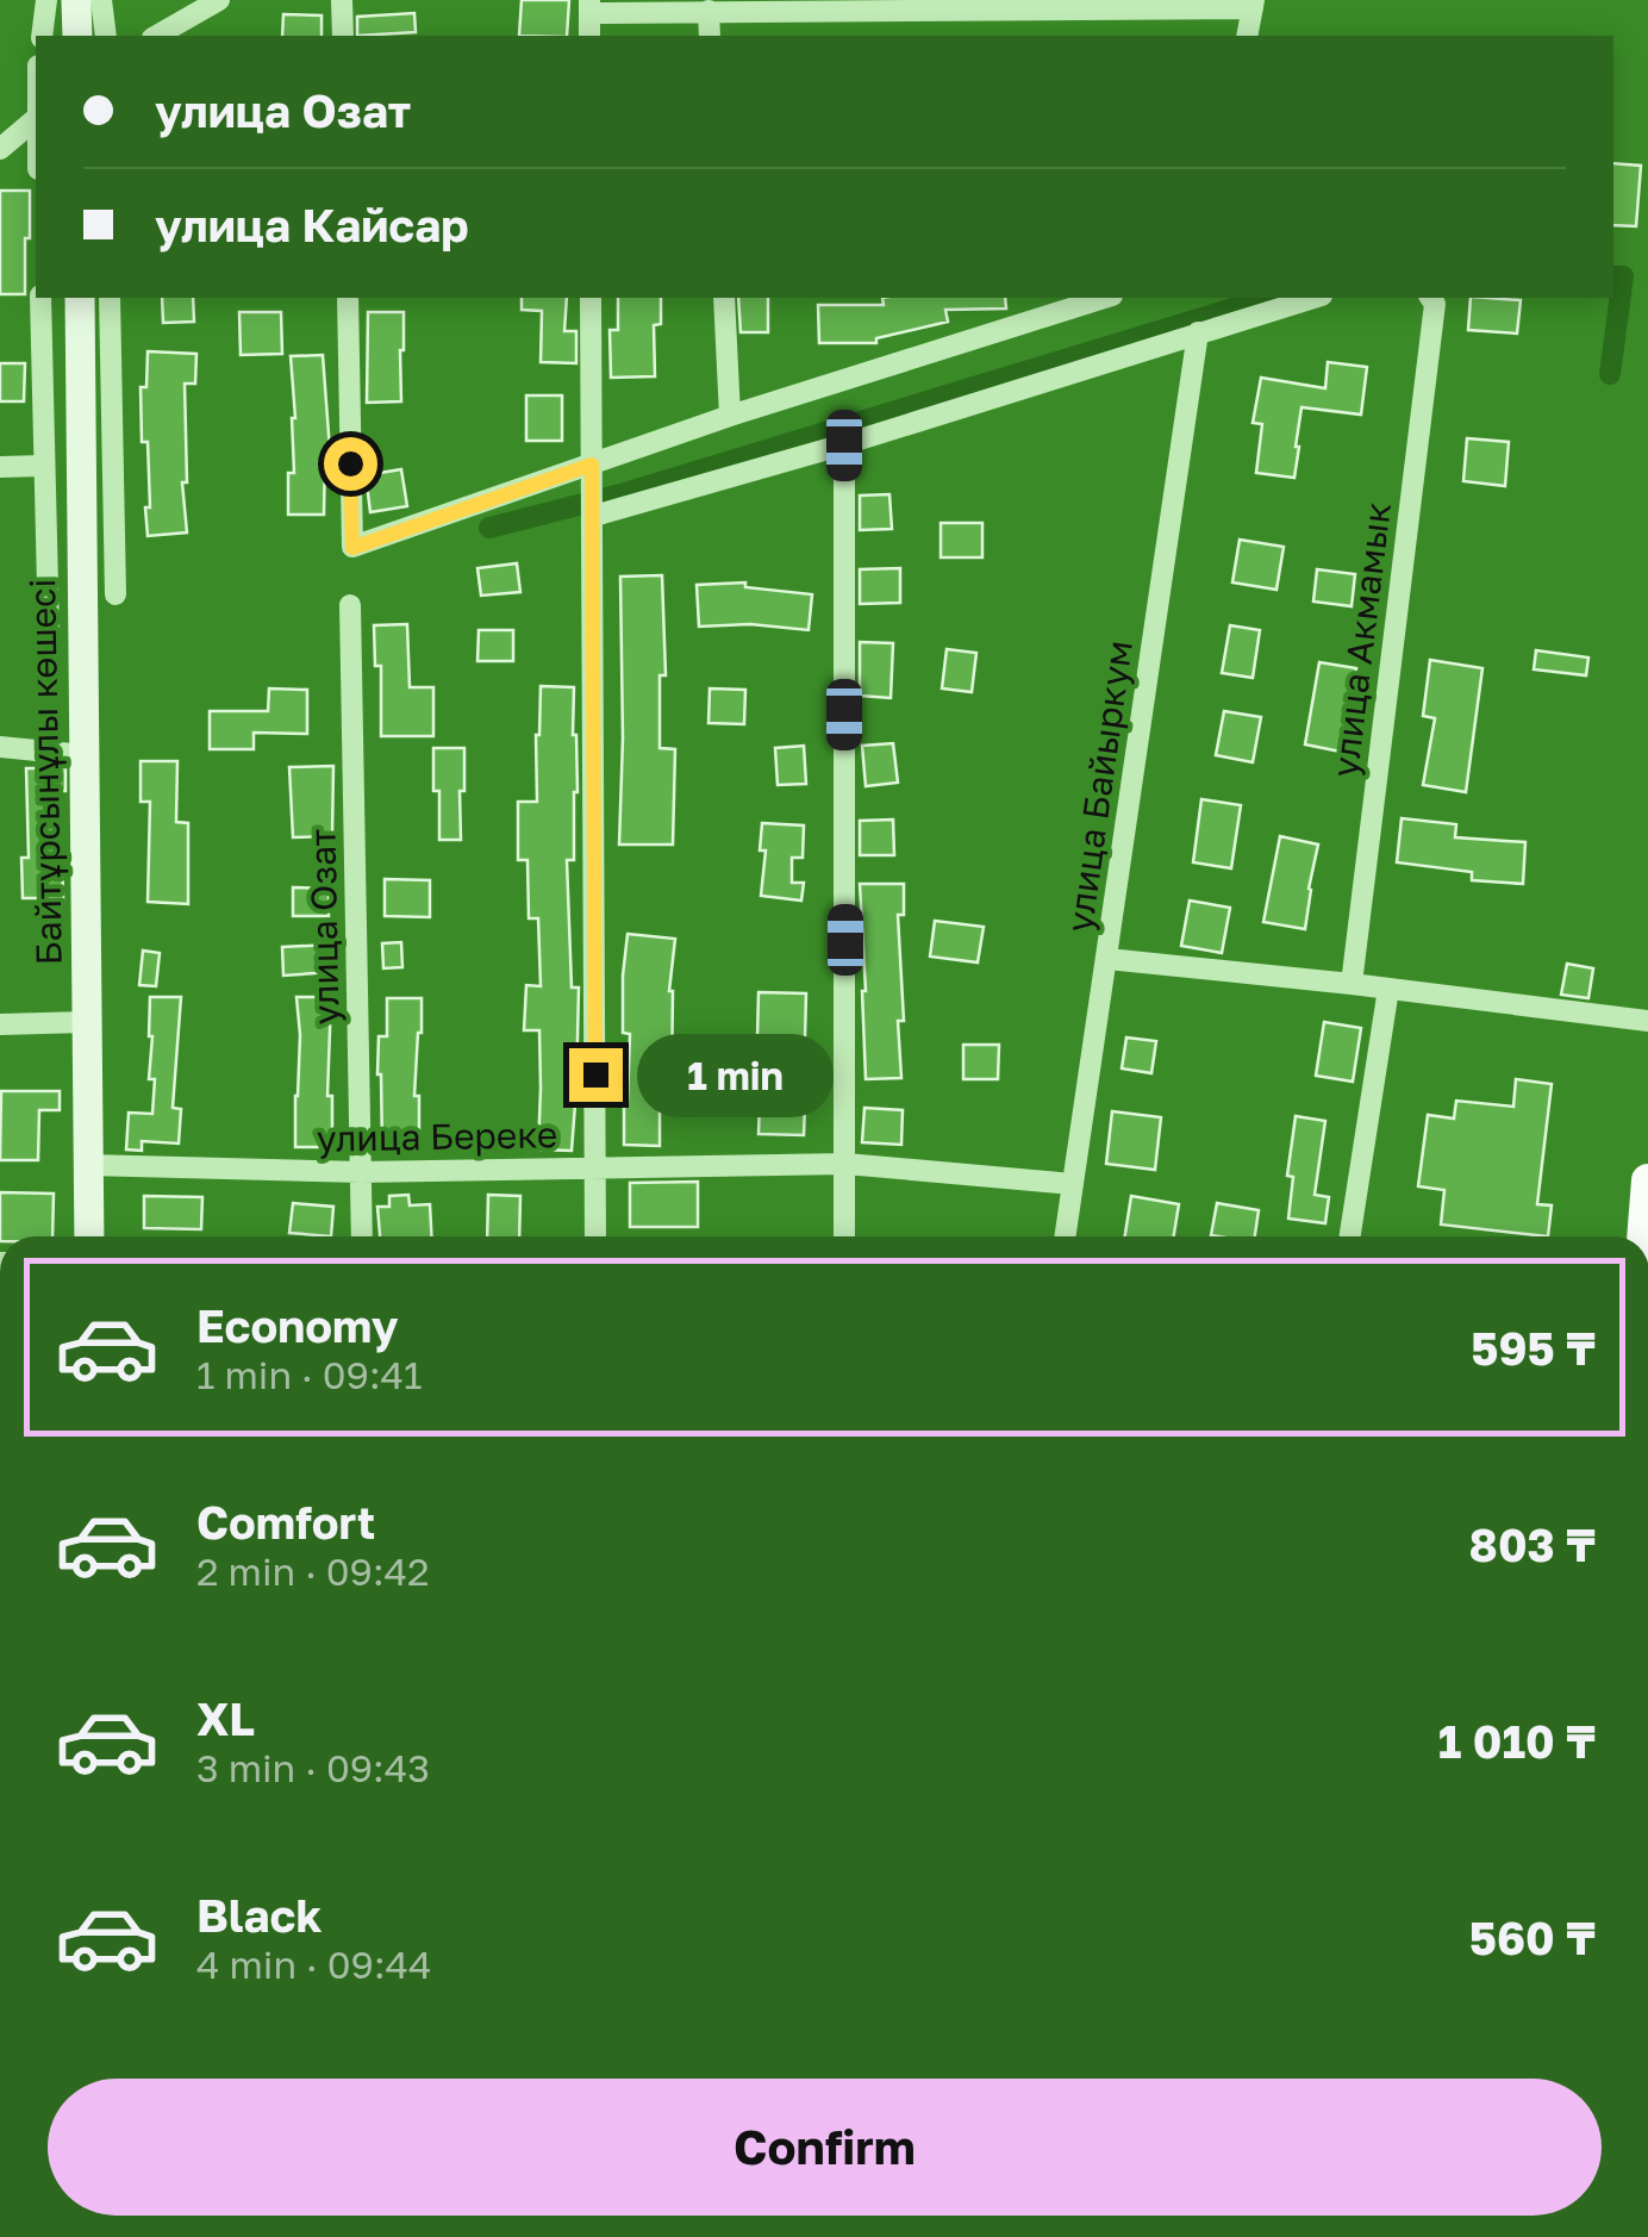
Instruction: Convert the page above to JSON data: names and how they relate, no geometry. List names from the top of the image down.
{
  "streets": {
    "main road": ["Байтұрсынұлы көшесі"],
    "street": [
      "улица Акмамык",
      "улица Байыркум",
      "улица Озат",
      "улица Береке"
    ]
  },
  "crossings": [
    ["Байтұрсынұлы көшесі", "улица Береке"],
    ["улица Байыркум", "улица Береке"],
    ["улица Озат", "улица Береке"]
  ],
  "page": {
    "banner": ["улица Озат", "улица Кайсар"],
    "bubble": "1 min",
    "list": [
      {
        "name": "Economy",
        "note": "1 min · 09:41",
        "value": "595 ₸"
      },
      {
        "name": "Comfort",
        "note": "2 min · 09:42",
        "value": "803 ₸"
      },
      {
        "name": "XL",
        "note": "3 min · 09:43",
        "value": "1 010 ₸"
      },
      {
        "name": "Black",
        "note": "4 min · 09:44",
        "value": "560 ₸"
      }
    ],
    "buttons": "Confirm"
  }
}
